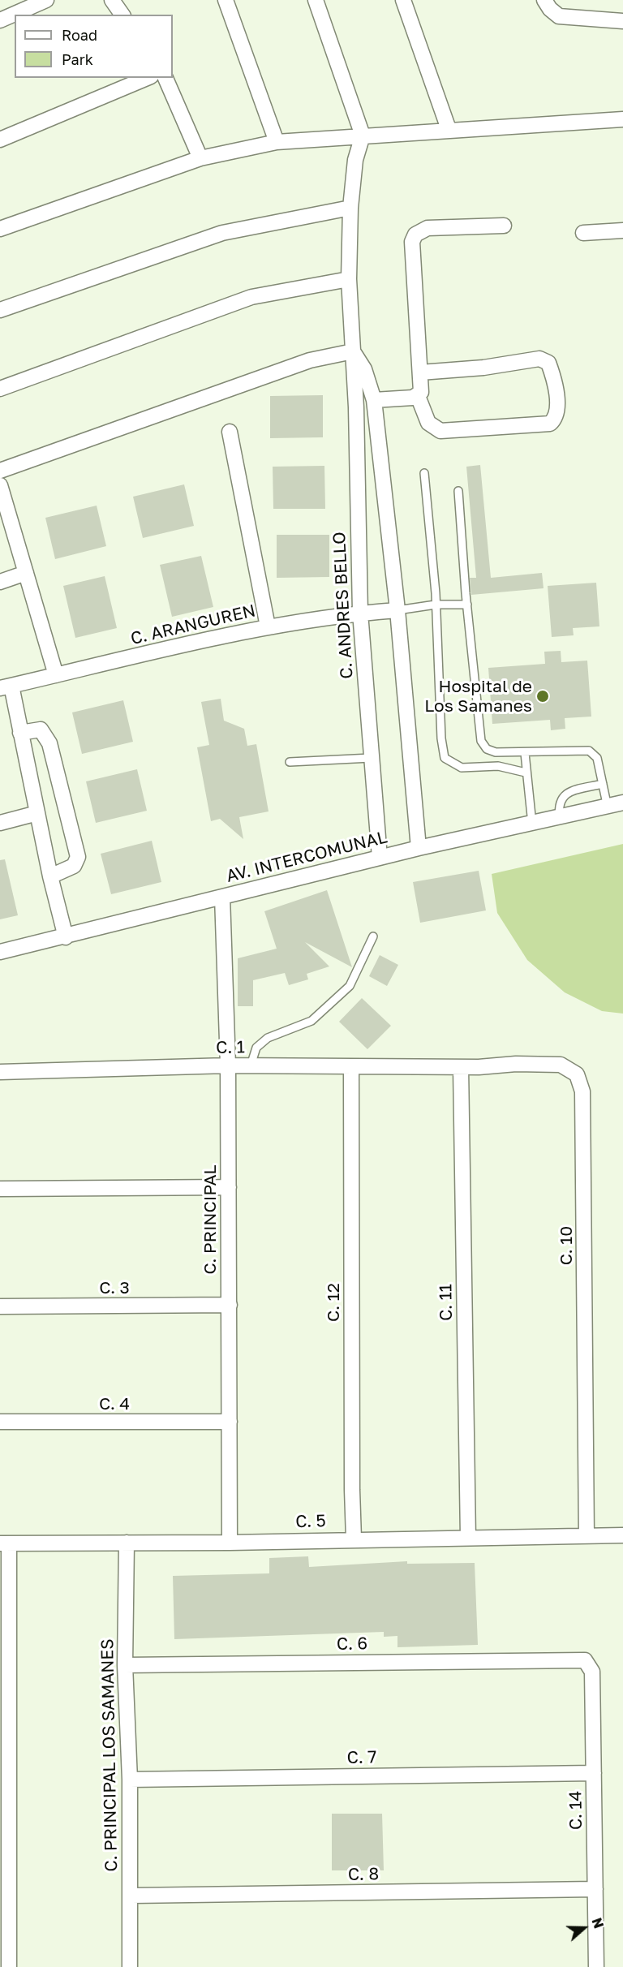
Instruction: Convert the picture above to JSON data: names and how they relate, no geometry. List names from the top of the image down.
{
  "streets": {
    "street": [
      "C. ANDRES BELLO",
      "C. ARANGUREN",
      "AV. INTERCOMUNAL",
      "C. 1",
      "C. PRINCIPAL",
      "C. 10",
      "C. 3",
      "C. 12",
      "C. 11",
      "C. 4",
      "C. 5",
      "C. 6",
      "C. PRINCIPAL LOS SAMANES",
      "C. 7",
      "C. 14",
      "C. 8"
    ]
  },
  "crossings": [
    ["C. ANDRES BELLO", "C. ARANGUREN"],
    ["C. ANDRES BELLO", "AV. INTERCOMUNAL"],
    ["AV. INTERCOMUNAL", "C. PRINCIPAL"],
    ["C. 1", "C. PRINCIPAL"],
    ["C. 1", "C. 10"],
    ["C. 1", "C. 12"],
    ["C. 1", "C. 11"],
    ["C. PRINCIPAL", "C. 3"],
    ["C. PRINCIPAL", "C. 4"],
    ["C. PRINCIPAL", "C. 5"],
    ["C. 10", "C. 11"],
    ["C. 10", "C. 5"],
    ["C. 12", "C. 5"],
    ["C. 11", "C. 5"],
    ["C. 5", "C. PRINCIPAL LOS SAMANES"],
    ["C. 6", "C. PRINCIPAL LOS SAMANES"],
    ["C. 6", "C. 14"],
    ["C. PRINCIPAL LOS SAMANES", "C. 7"],
    ["C. PRINCIPAL LOS SAMANES", "C. 8"],
    ["C. 7", "C. 14"],
    ["C. 14", "C. 8"]
  ],
  "places": ["Hospital de Los Samanes"],
  "legend": ["Road", "Park"],
  "north": "right"
}
